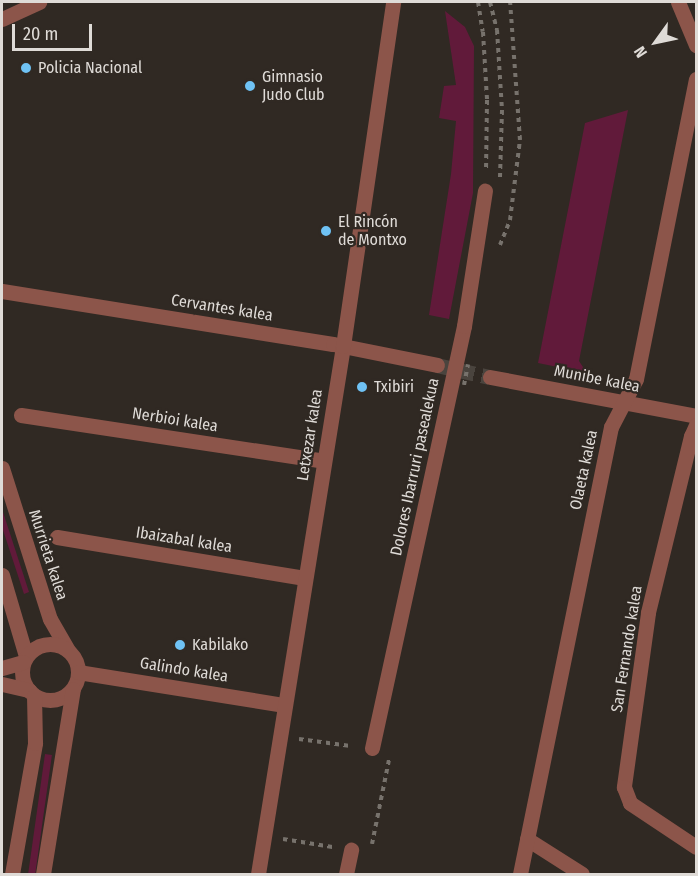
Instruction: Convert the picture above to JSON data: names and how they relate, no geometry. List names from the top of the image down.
{
  "streets": {
    "street": [
      "Cervantes kalea",
      "Munibe kalea",
      "Nerbioi kalea",
      "Letxezar kalea",
      "Dolores Ibarruri pasealekua",
      "Olaeta kalea",
      "Ibaizabal kalea",
      "Murrieta kalea",
      "San Fernando kalea",
      "Galindo kalea"
    ]
  },
  "crossings": [
    ["Cervantes kalea", "Letxezar kalea"],
    ["Munibe kalea", "Olaeta kalea"],
    ["Nerbioi kalea", "Letxezar kalea"],
    ["Letxezar kalea", "Ibaizabal kalea"],
    ["Letxezar kalea", "Galindo kalea"],
    ["Murrieta kalea", "Galindo kalea"]
  ],
  "places": [
    "Policia Nacional",
    "Gimnasio Judo Club",
    "El Rincón de Montxo",
    "Txibiri",
    "Kabilako"
  ],
  "scale_bar": "20 m",
  "north": "bottom left"
}
